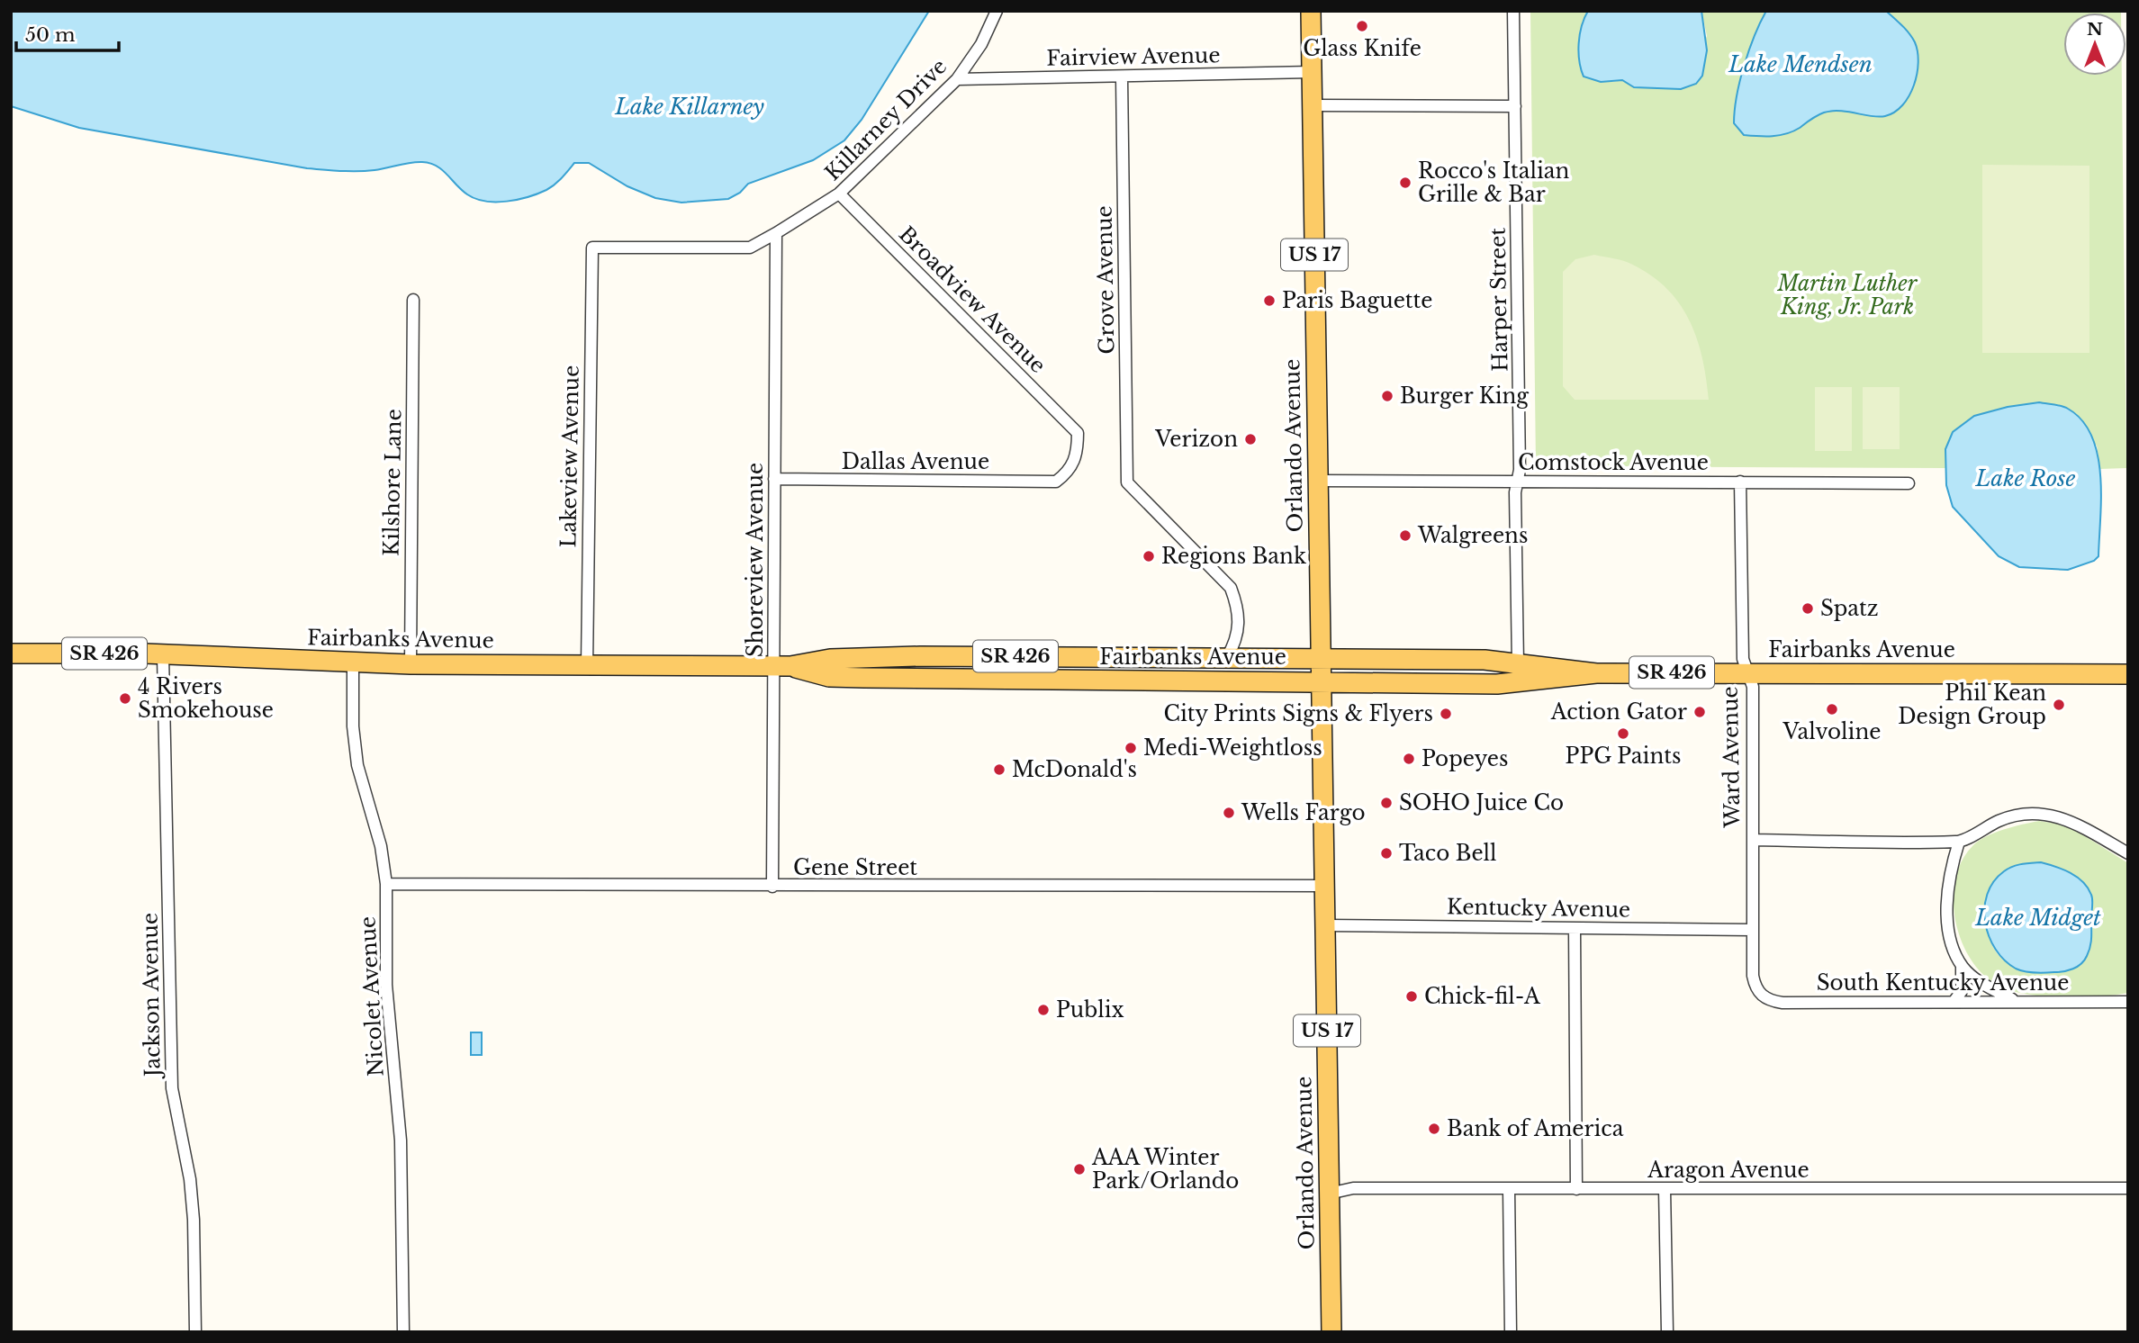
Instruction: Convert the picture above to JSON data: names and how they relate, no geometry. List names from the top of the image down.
{
  "streets": {
    "main road": [
      "US 17",
      "Orlando Avenue",
      "Fairbanks Avenue",
      "SR 426"
    ],
    "street": [
      "Fairview Avenue",
      "Killarney Drive",
      "Grove Avenue",
      "Broadview Avenue",
      "Harper Street",
      "Lakeview Avenue",
      "Dallas Avenue",
      "Comstock Avenue",
      "Kilshore Lane",
      "Shoreview Avenue",
      "Ward Avenue",
      "Gene Street",
      "Kentucky Avenue",
      "South Kentucky Avenue",
      "Jackson Avenue",
      "Nicolet Avenue",
      "Aragon Avenue"
    ]
  },
  "crossings": [
    ["Fairview Avenue", "Killarney Drive"],
    ["Fairview Avenue", "Grove Avenue"],
    ["Fairview Avenue", "Orlando Avenue"],
    ["Killarney Drive", "Broadview Avenue"],
    ["Killarney Drive", "Lakeview Avenue"],
    ["Killarney Drive", "Shoreview Avenue"],
    ["Grove Avenue", "Fairbanks Avenue"],
    ["Broadview Avenue", "Dallas Avenue"],
    ["Harper Street", "Comstock Avenue"],
    ["Harper Street", "Fairbanks Avenue"],
    ["Orlando Avenue", "Comstock Avenue"],
    ["Orlando Avenue", "Fairbanks Avenue"],
    ["Orlando Avenue", "Gene Street"],
    ["Orlando Avenue", "Kentucky Avenue"],
    ["Orlando Avenue", "Aragon Avenue"],
    ["Lakeview Avenue", "Fairbanks Avenue"],
    ["Dallas Avenue", "Shoreview Avenue"],
    ["Comstock Avenue", "Ward Avenue"],
    ["Kilshore Lane", "Fairbanks Avenue"],
    ["Shoreview Avenue", "Fairbanks Avenue"],
    ["Shoreview Avenue", "Gene Street"],
    ["Fairbanks Avenue", "Ward Avenue"],
    ["Fairbanks Avenue", "Jackson Avenue"],
    ["Fairbanks Avenue", "Nicolet Avenue"],
    ["Ward Avenue", "Kentucky Avenue"],
    ["Ward Avenue", "South Kentucky Avenue"],
    ["Gene Street", "Nicolet Avenue"]
  ],
  "water": [
    "Lake Mendsen",
    "Lake Killarney",
    "Lake Rose",
    "Lake Midget"
  ],
  "parks": ["Martin Luther King, Jr. Park"],
  "places": [
    "Glass Knife",
    "Rocco's Italian Grille & Bar",
    "Paris Baguette",
    "Burger King",
    "Verizon",
    "Walgreens",
    "Regions Bank",
    "Spatz",
    "4 Rivers Smokehouse",
    "Phil Kean Design Group",
    "Valvoline",
    "Action Gator",
    "City Prints Signs & Flyers",
    "PPG Paints",
    "Medi-Weightloss",
    "Popeyes",
    "McDonald's",
    "SOHO Juice Co",
    "Wells Fargo",
    "Taco Bell",
    "Chick-fil-A",
    "Publix",
    "Bank of America",
    "AAA Winter Park/Orlando"
  ],
  "scale_bar": "50 m",
  "north": "top"
}
